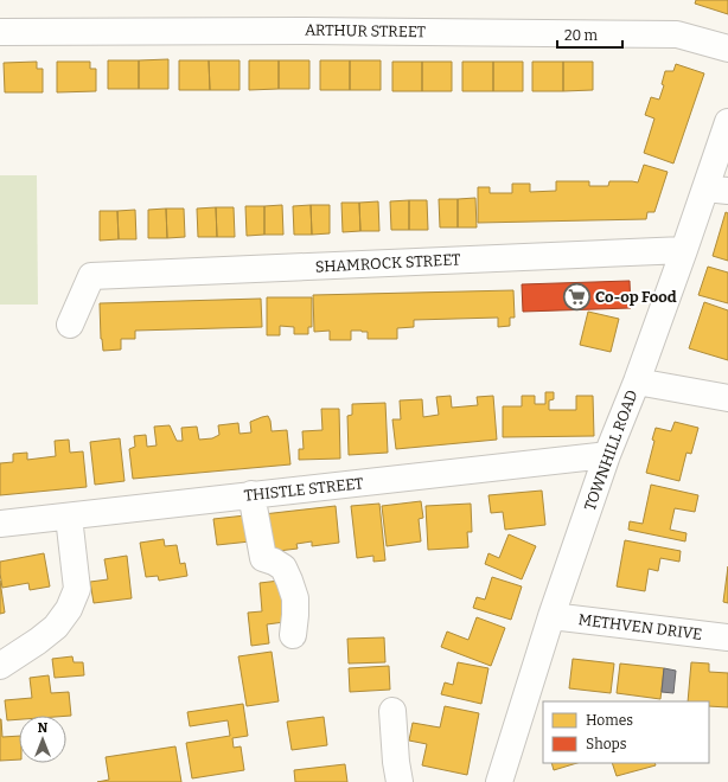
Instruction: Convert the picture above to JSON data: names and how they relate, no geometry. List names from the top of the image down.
{
  "streets": {
    "street": [
      "ARTHUR STREET",
      "SHAMROCK STREET",
      "TOWNHILL ROAD",
      "THISTLE STREET",
      "METHVEN DRIVE"
    ]
  },
  "crossings": [
    ["SHAMROCK STREET", "TOWNHILL ROAD"],
    ["TOWNHILL ROAD", "THISTLE STREET"],
    ["TOWNHILL ROAD", "METHVEN DRIVE"]
  ],
  "places": {
    "supermarket": ["Co-op Food"]
  },
  "legend": ["Homes", "Shops"],
  "scale_bar": "20 m",
  "north": "top"
}
